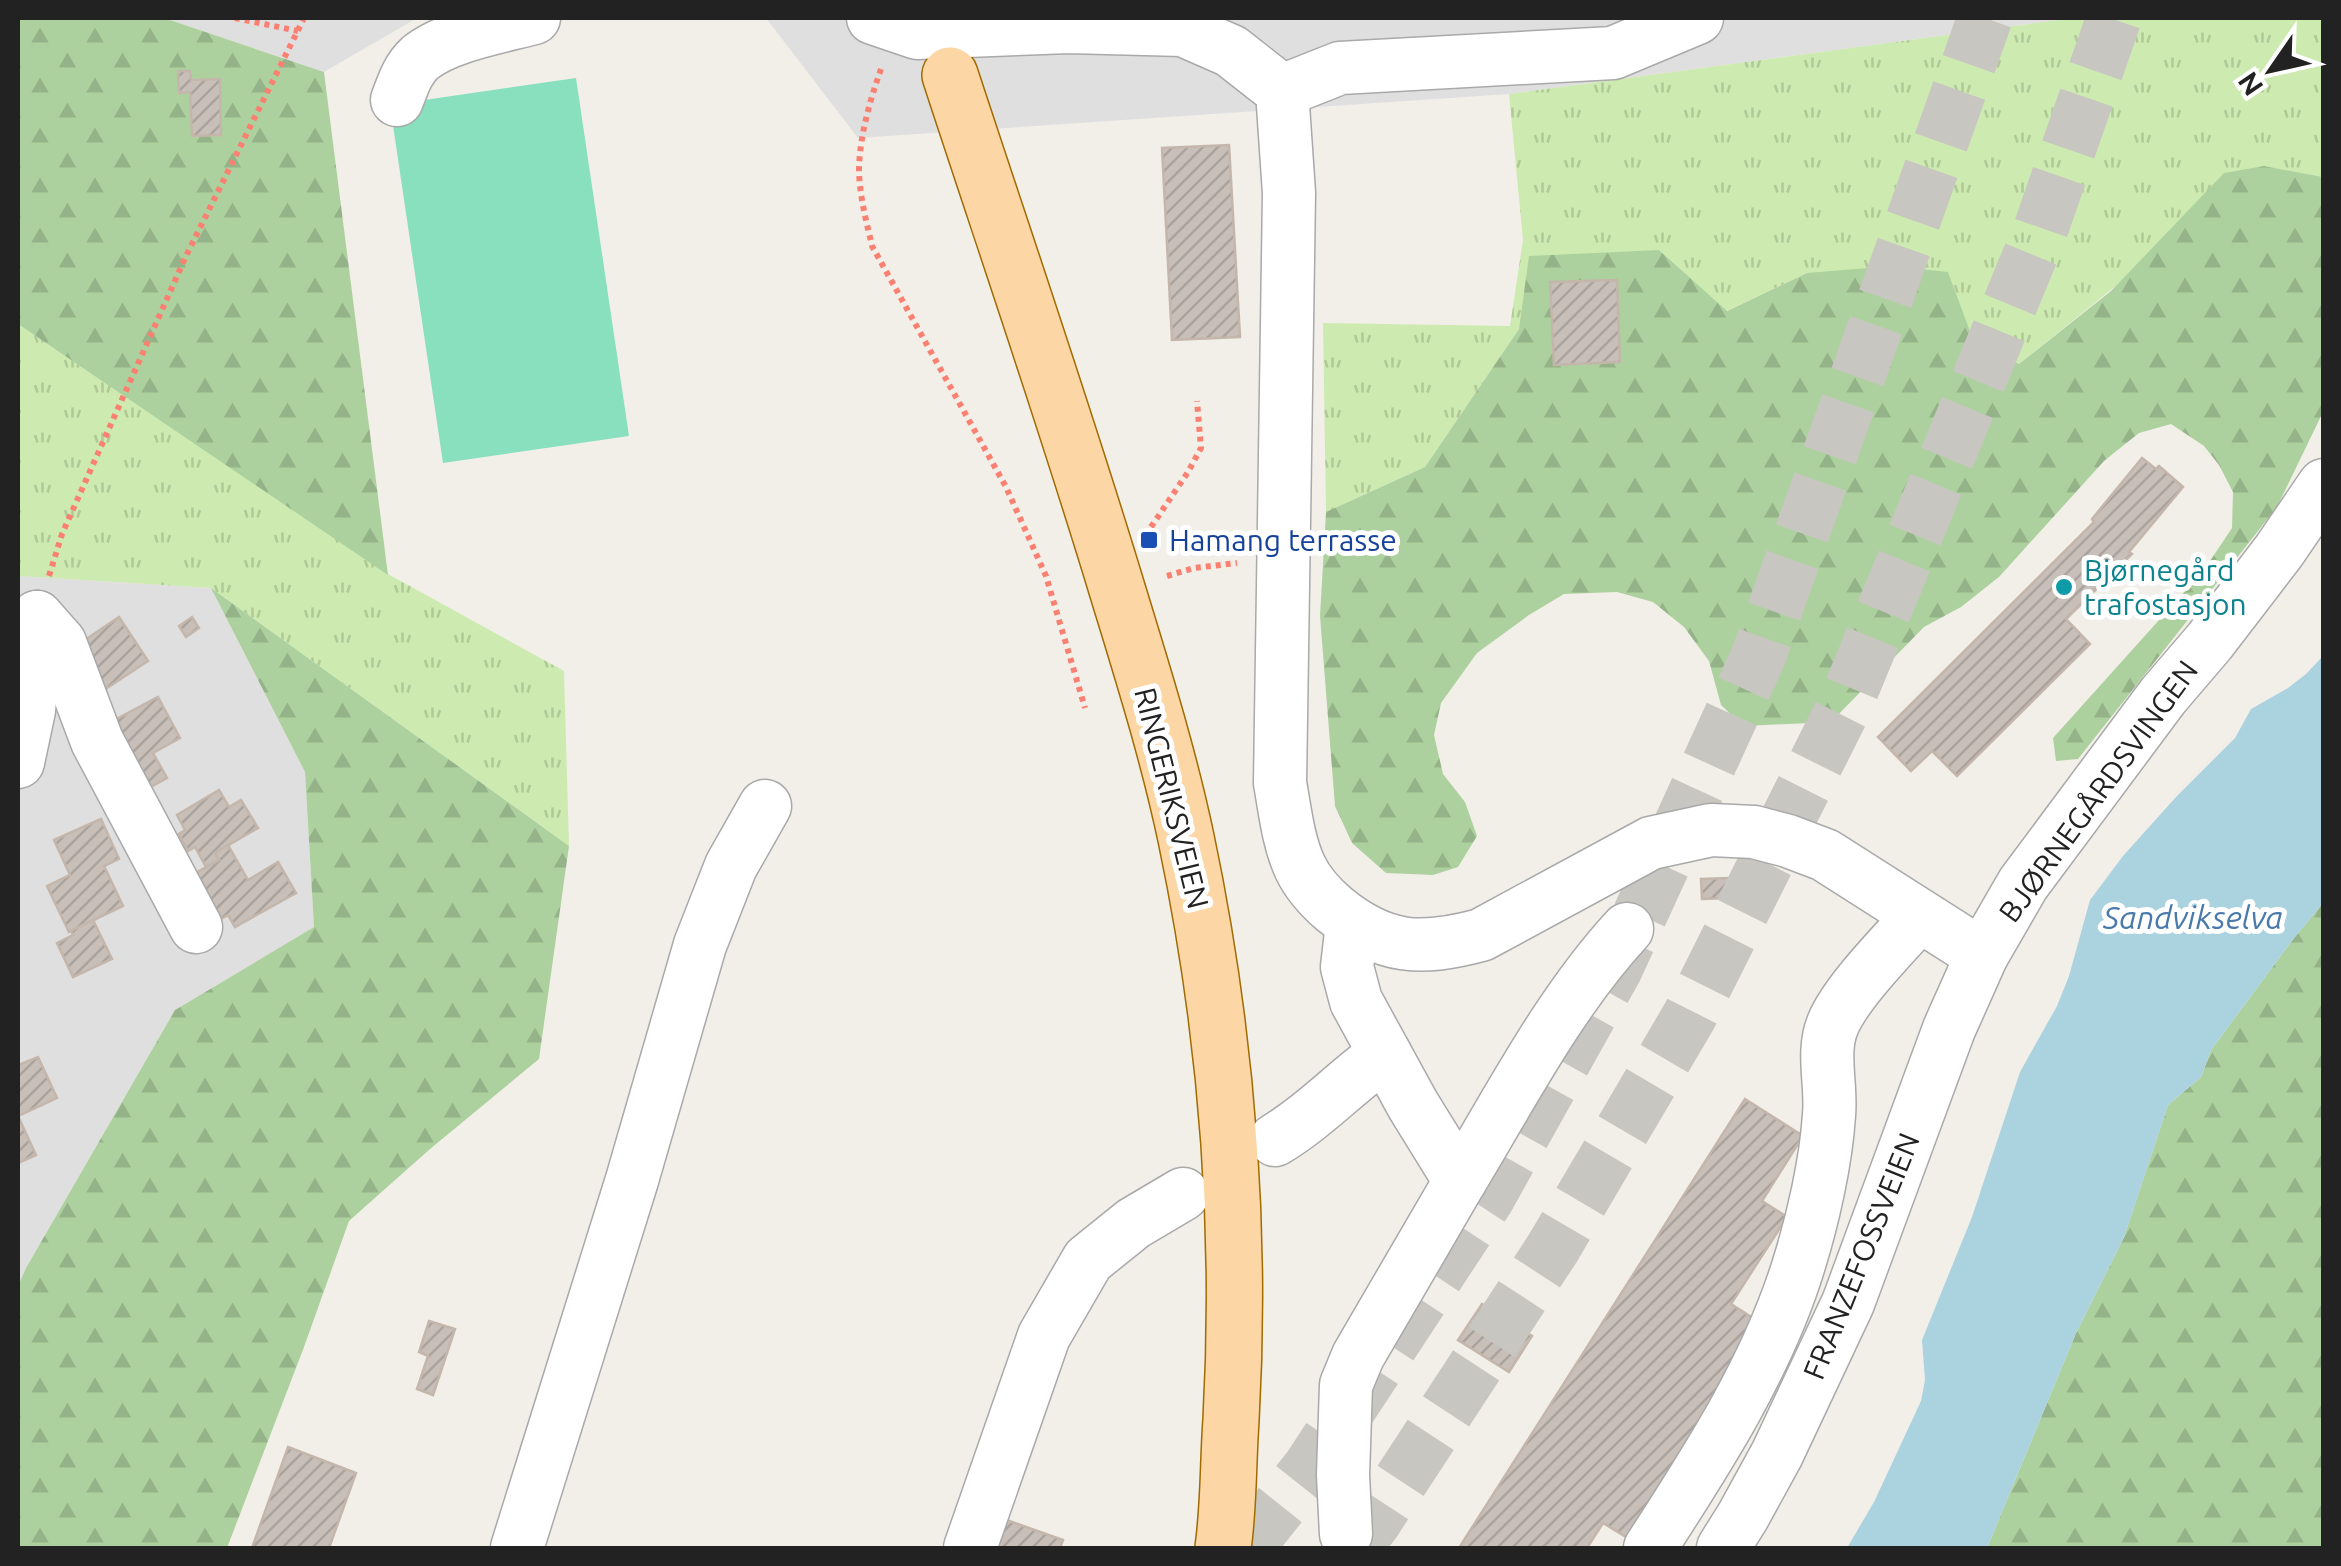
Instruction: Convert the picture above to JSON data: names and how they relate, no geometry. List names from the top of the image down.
{
  "streets": {
    "main road": ["RINGERIKSVEIEN"],
    "street": ["BJØRNEGÅRDSVINGEN", "FRANZEFOSSVEIEN"]
  },
  "crossings": [
    ["BJØRNEGÅRDSVINGEN", "FRANZEFOSSVEIEN"]
  ],
  "water": ["Sandvikselva"],
  "places": {
    "transit": ["Hamang terrasse"],
    "other": ["Bjørnegård trafostasjon"]
  },
  "north": "bottom left"
}
